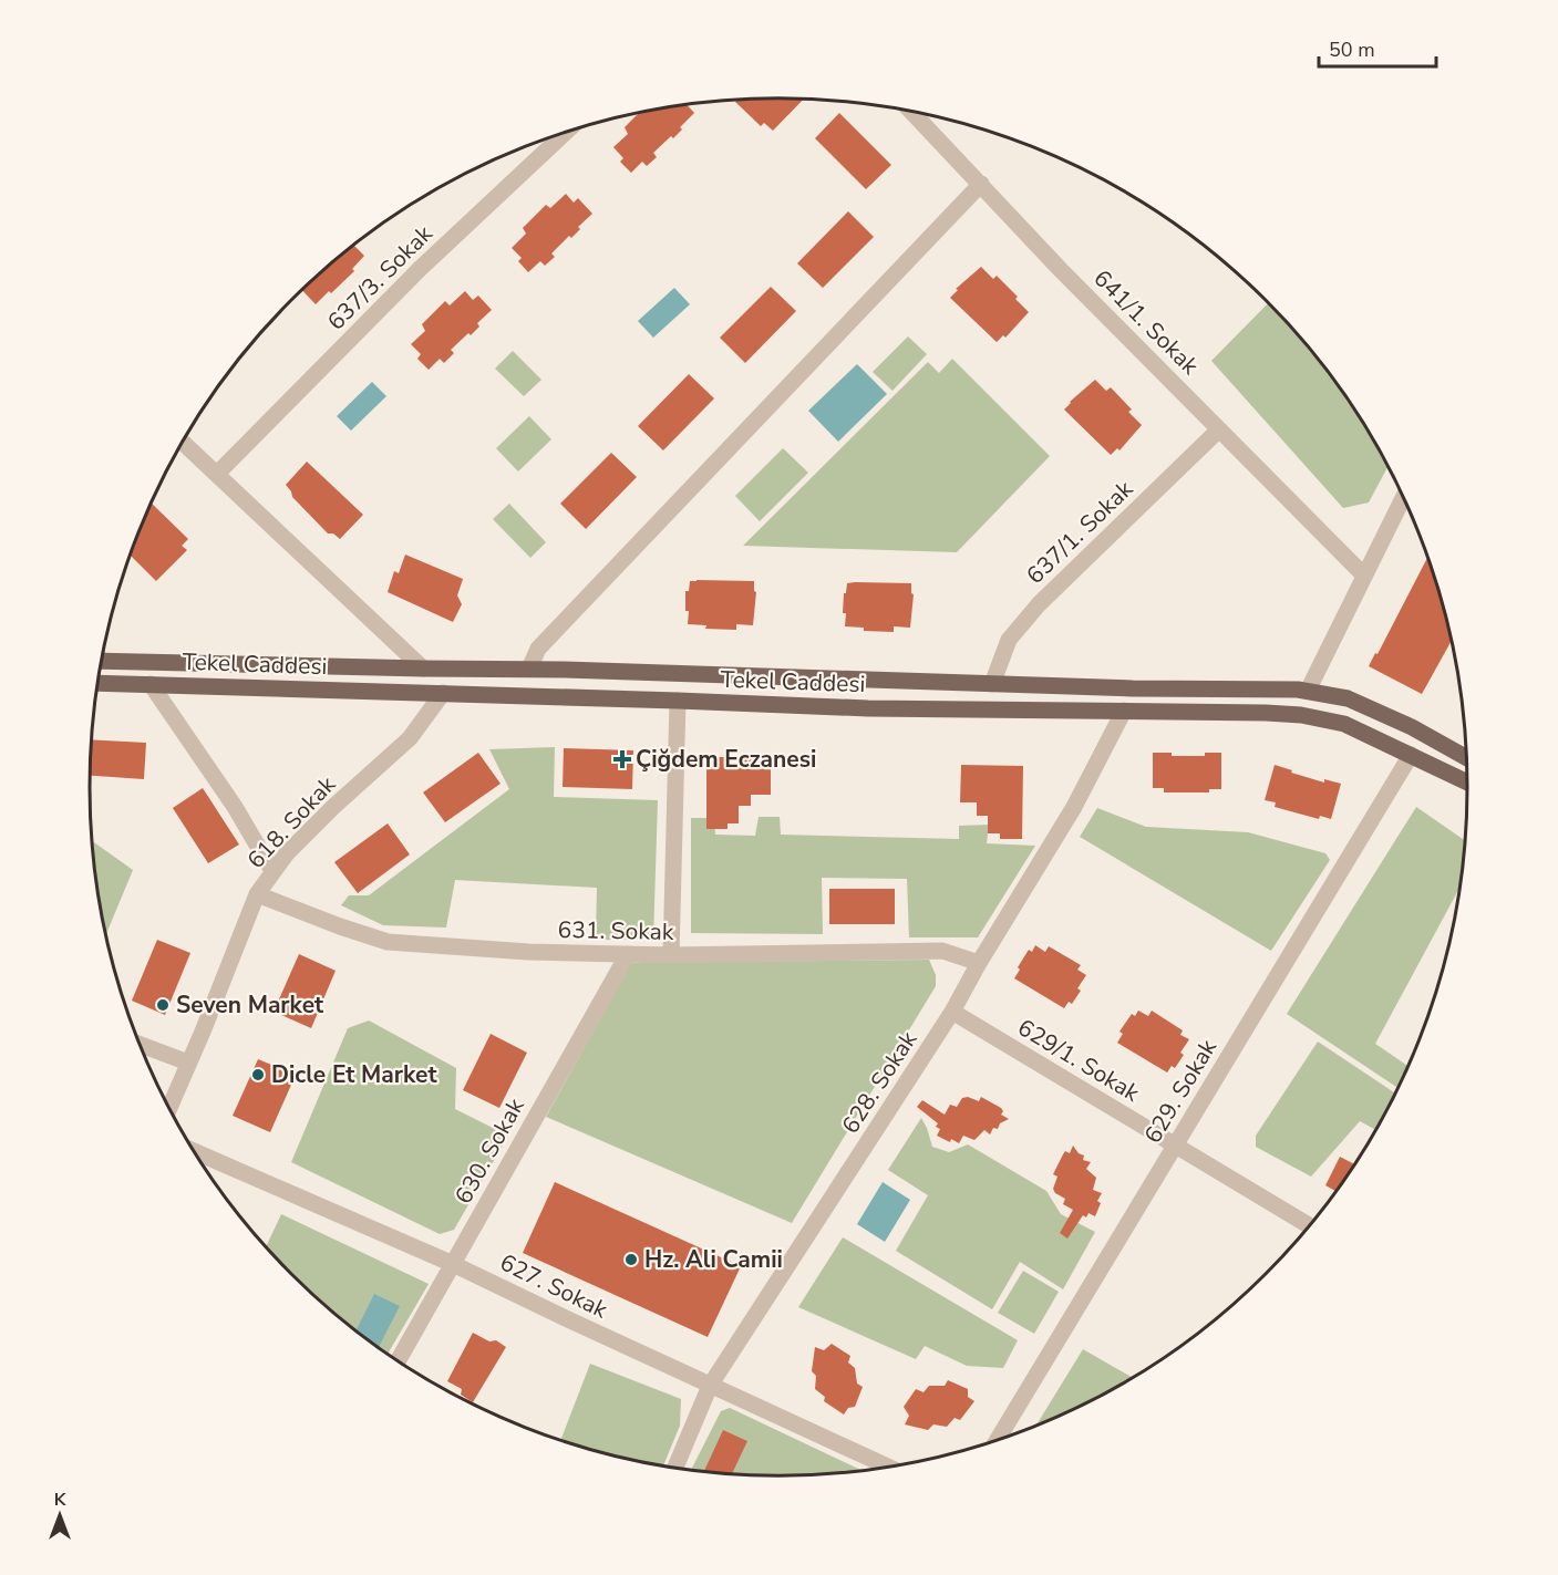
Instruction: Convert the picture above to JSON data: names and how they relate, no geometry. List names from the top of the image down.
{
  "streets": {
    "main road": ["Tekel Caddesi"],
    "street": [
      "637/3. Sokak",
      "641/1. Sokak",
      "637/1. Sokak",
      "618. Sokak",
      "631. Sokak",
      "629/1. Sokak",
      "628. Sokak",
      "629. Sokak",
      "630. Sokak",
      "627. Sokak"
    ]
  },
  "crossings": [
    ["641/1. Sokak", "637/1. Sokak"],
    ["Tekel Caddesi", "618. Sokak"],
    ["Tekel Caddesi", "628. Sokak"],
    ["Tekel Caddesi", "629. Sokak"],
    ["618. Sokak", "631. Sokak"],
    ["631. Sokak", "628. Sokak"],
    ["631. Sokak", "630. Sokak"],
    ["629/1. Sokak", "628. Sokak"],
    ["629/1. Sokak", "629. Sokak"],
    ["628. Sokak", "627. Sokak"],
    ["630. Sokak", "627. Sokak"]
  ],
  "places": {
    "health": ["Çiğdem Eczanesi"],
    "other": ["Seven Market", "Dicle Et Market", "Hz. Ali Camii"]
  },
  "scale_bar": "50 m",
  "north": "top"
}
